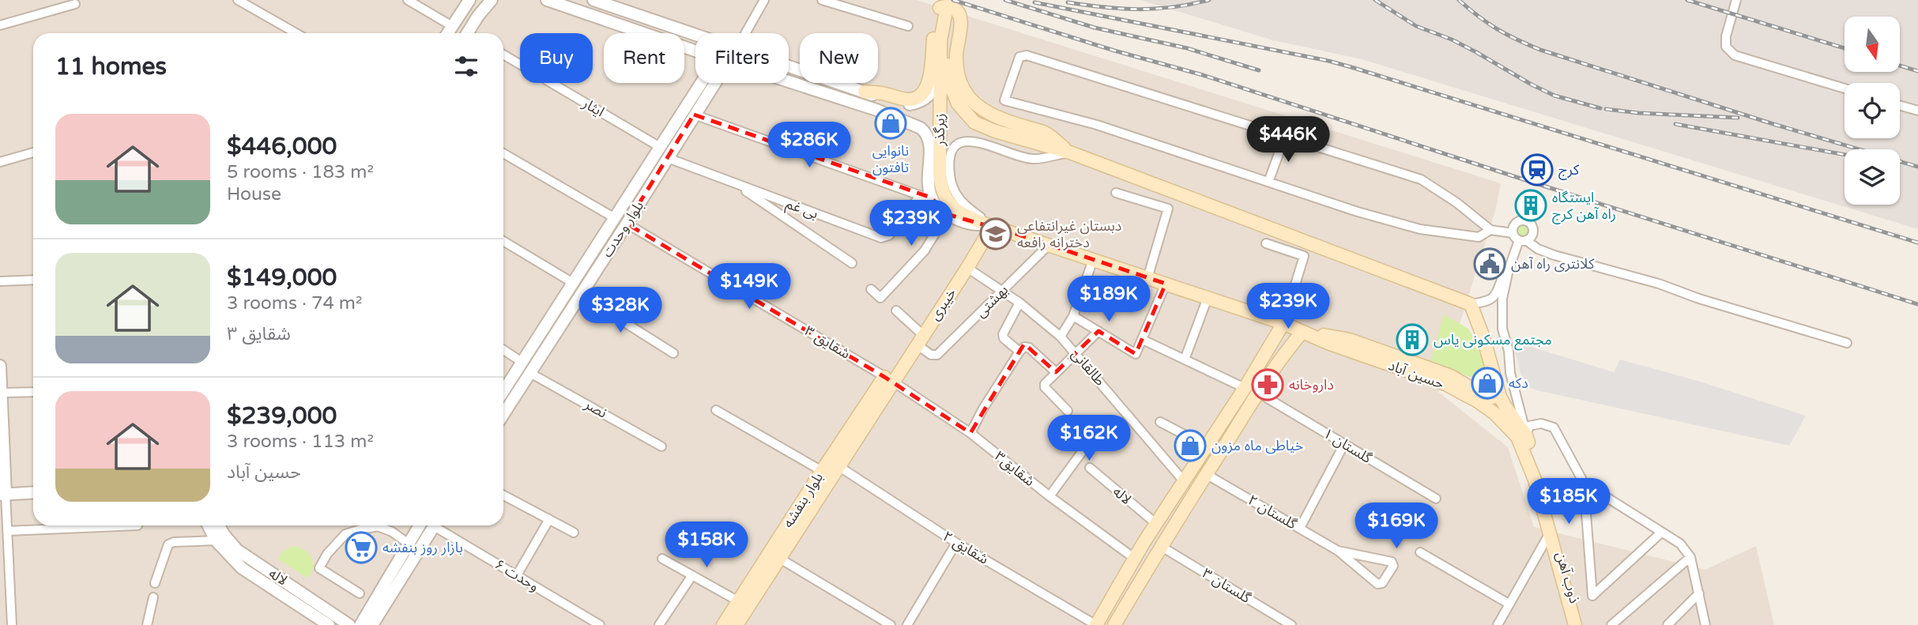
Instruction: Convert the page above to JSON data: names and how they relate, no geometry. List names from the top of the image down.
{
  "streets": {
    "main road": [
      "زیرگذر",
      "خیبری",
      "حسین آباد",
      "بلوار بنفشه",
      "ذوب آهن"
    ],
    "street": [
      "ایثار",
      "بی غم",
      "بلوار وحدت",
      "بهشتی",
      "شقایق ۳",
      "طالقانی",
      "نصر",
      "گلستان ۱",
      "شقایق۳",
      "لاله",
      "گلستان ۲",
      "شقایق ۲",
      "وحدت ۶",
      "گلستان ۳"
    ]
  },
  "crossings": [
    ["ایثار", "بلوار وحدت"],
    ["زیرگذر", "خیبری"],
    ["زیرگذر", "حسین آباد"],
    ["بی غم", "بلوار وحدت"],
    ["بلوار وحدت", "شقایق ۳"],
    ["بلوار وحدت", "نصر"],
    ["بهشتی", "خیبری"],
    ["بهشتی", "طالقانی"],
    ["بهشتی", "حسین آباد"],
    ["خیبری", "شقایق ۳"],
    ["خیبری", "طالقانی"],
    ["خیبری", "حسین آباد"],
    ["خیبری", "شقایق۳"],
    ["خیبری", "بلوار بنفشه"],
    ["شقایق ۳", "شقایق۳"],
    ["شقایق ۳", "بلوار بنفشه"],
    ["حسین آباد", "ذوب آهن"],
    ["شقایق۳", "بلوار بنفشه"],
    ["بلوار بنفشه", "شقایق ۲"]
  ],
  "places": {
    "shop": ["نانوایی تافتون", "دکه", "خیاطی ماه مزون"],
    "station": ["کرج"],
    "building": ["ایستگاه راه آهن کرج", "مجتمع مسکونی یاس"],
    "school or university": ["دبستان غیرانتفاعی دخترانه رافعه"],
    "public building": ["کلانتری راه آهن"],
    "pharmacy": ["داروخانه"],
    "supermarket": ["بازار روز بنفشه"]
  },
  "north": "bottom",
  "page": {
    "chip": [
      "Buy",
      "Rent",
      "Filters",
      "New"
    ],
    "heading": "11 homes",
    "list": [
      {
        "name": "$446,000",
        "note": "5 rooms · 183 m² · House"
      },
      {
        "name": "$149,000",
        "note": "3 rooms · 74 m² · شقایق ۳"
      },
      {
        "name": "$239,000",
        "note": "3 rooms · 113 m² · حسین آباد"
      }
    ],
    "price": [
      "$446K",
      "$286K",
      "$239K",
      "$149K",
      "$189K",
      "$239K",
      "$328K",
      "$162K",
      "$185K",
      "$169K",
      "$158K"
    ]
  }
}
